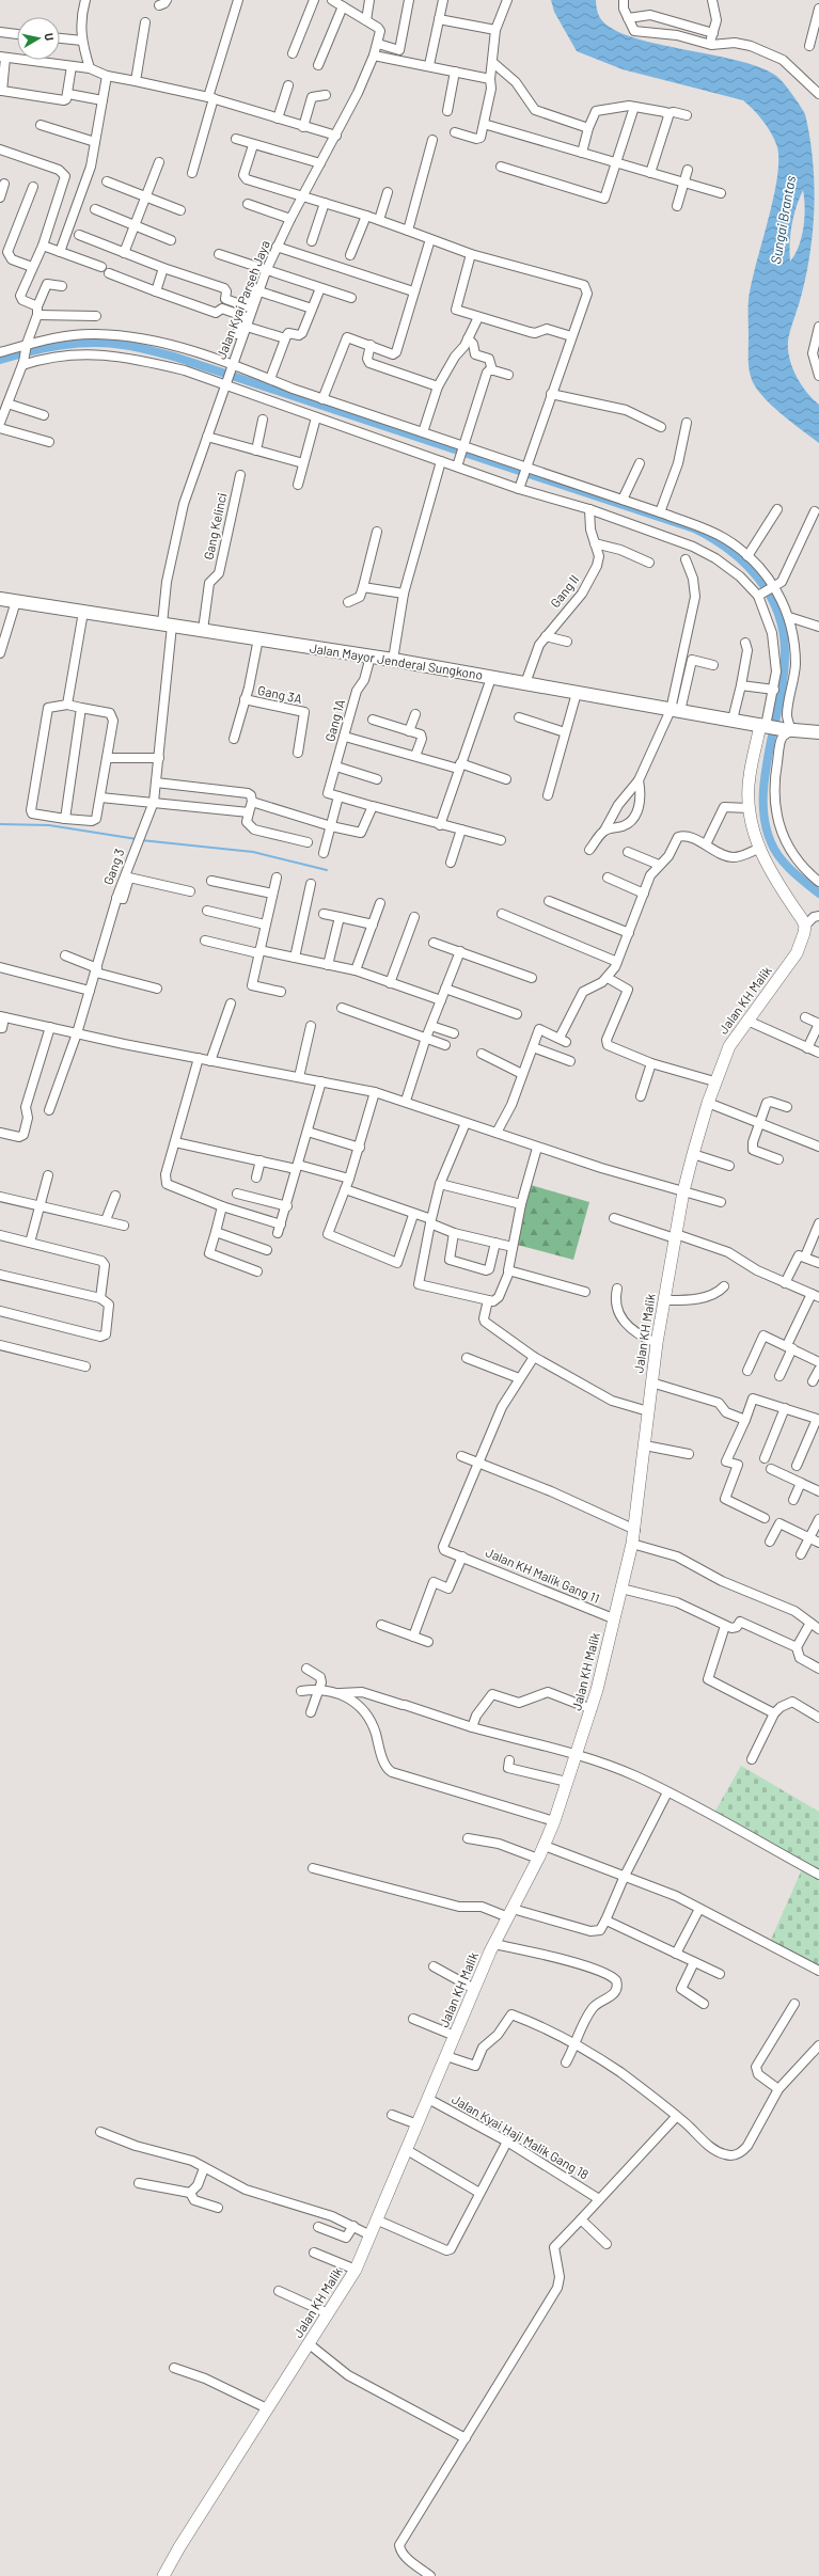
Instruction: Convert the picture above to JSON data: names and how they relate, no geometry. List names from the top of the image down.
{
  "streets": {
    "main road": ["Jalan Mayor Jenderal Sungkono"],
    "street": [
      "Jalan Kyai Parseh Jaya",
      "Gang Kelinci",
      "Gang II",
      "Gang 3A",
      "Gang 1A",
      "Gang 3",
      "Jalan KH Malik",
      "Jalan KH Malik Gang 11",
      "Jalan Kyai Haji Malik Gang 18"
    ]
  },
  "crossings": [
    ["Jalan Kyai Parseh Jaya", "Jalan Mayor Jenderal Sungkono"],
    ["Jalan Kyai Parseh Jaya", "Gang 3"],
    ["Gang Kelinci", "Jalan Mayor Jenderal Sungkono"],
    ["Gang II", "Jalan Mayor Jenderal Sungkono"],
    ["Jalan Mayor Jenderal Sungkono", "Gang 3A"],
    ["Jalan Mayor Jenderal Sungkono", "Gang 1A"],
    ["Jalan Mayor Jenderal Sungkono", "Gang 3"],
    ["Jalan KH Malik", "Jalan KH Malik Gang 11"],
    ["Jalan KH Malik", "Jalan Kyai Haji Malik Gang 18"]
  ],
  "water": ["Sungai Brantas"],
  "north": "right"
}
